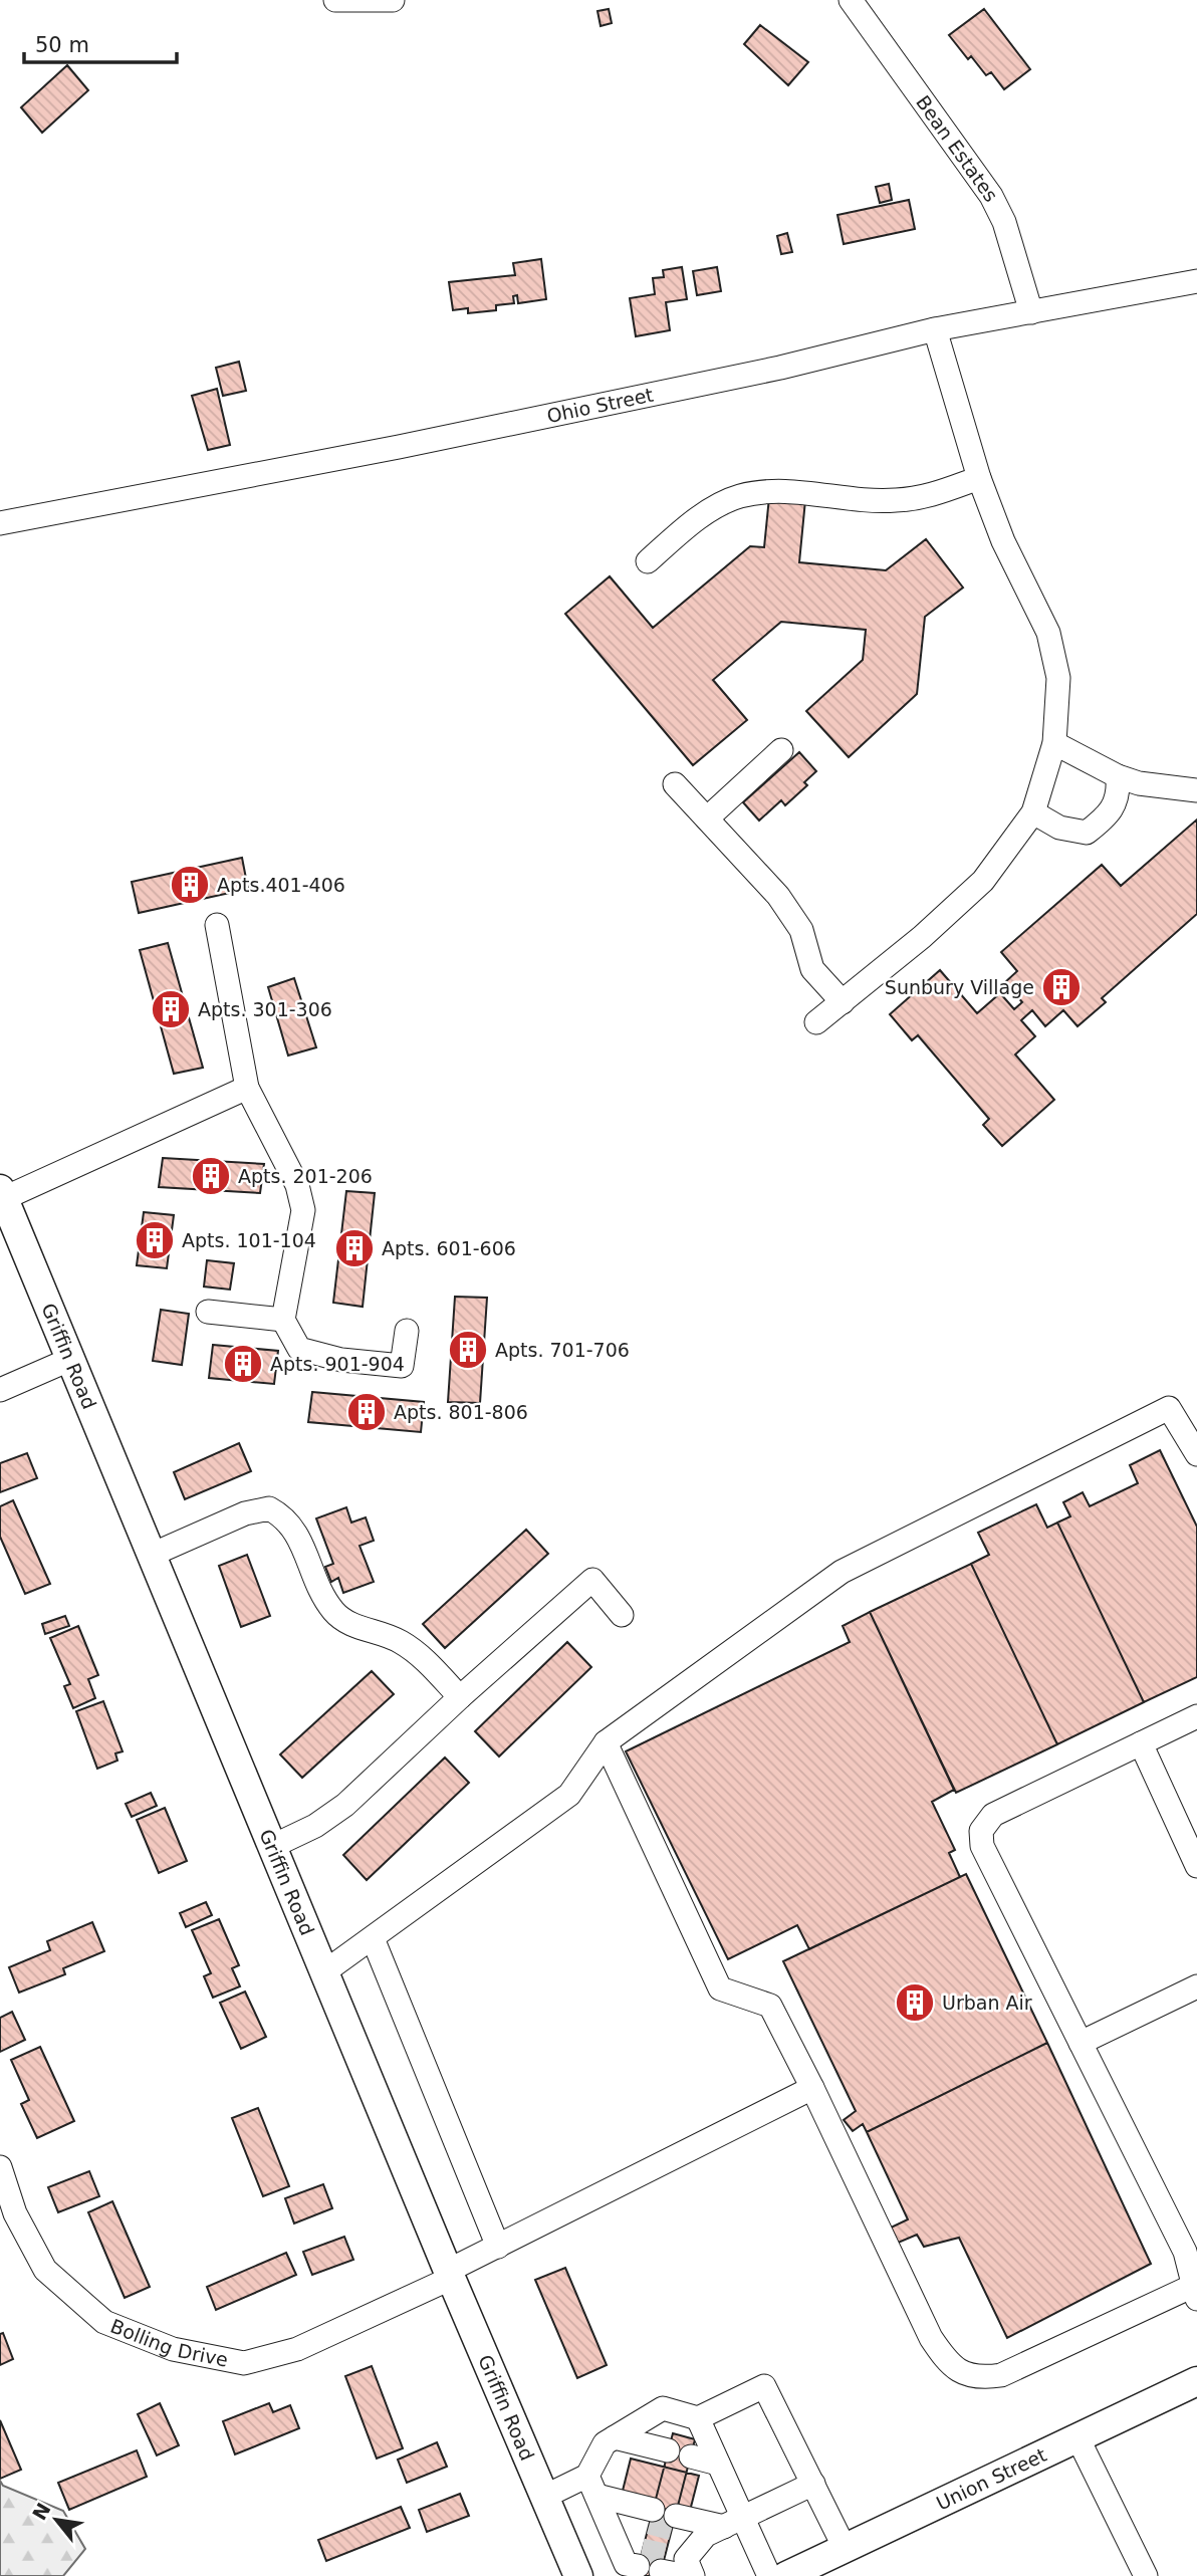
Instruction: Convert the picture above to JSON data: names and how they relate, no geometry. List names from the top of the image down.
{
  "streets": {
    "main road": ["Griffin Road", "Union Street"],
    "street": ["Bean Estates", "Ohio Street", "Bolling Drive"]
  },
  "crossings": [
    ["Bean Estates", "Ohio Street"],
    ["Griffin Road", "Bolling Drive"]
  ],
  "places": {
    "building": [
      "Apts.401-406",
      "Sunbury Village",
      "Apts. 301-306",
      "Apts. 201-206",
      "Apts. 101-104",
      "Apts. 601-606",
      "Apts. 701-706",
      "Apts. 901-904",
      "Apts. 801-806",
      "Urban Air"
    ]
  },
  "scale_bar": "50 m",
  "north": "top left"
}
